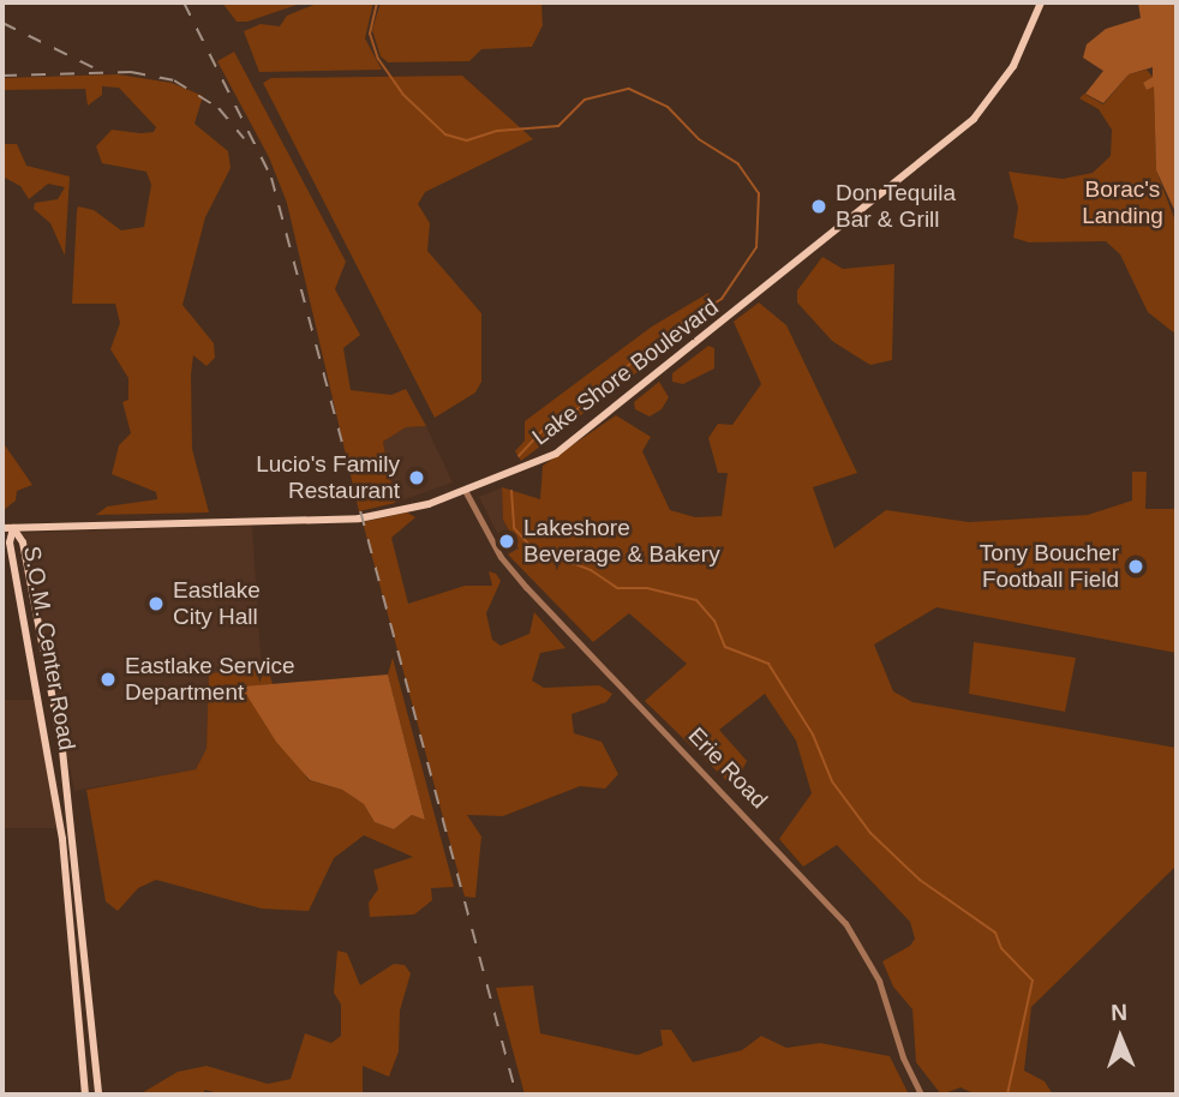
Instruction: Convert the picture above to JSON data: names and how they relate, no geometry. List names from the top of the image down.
{
  "streets": {
    "main road": ["Lake Shore Boulevard", "S.O.M. Center Road"],
    "street": ["Erie Road"]
  },
  "crossings": [
    ["Lake Shore Boulevard", "S.O.M. Center Road"],
    ["Lake Shore Boulevard", "Erie Road"]
  ],
  "parks": ["Borac's Landing"],
  "places": [
    "Don Tequila Bar & Grill",
    "Lucio's Family Restaurant",
    "Lakeshore Beverage & Bakery",
    "Tony Boucher Football Field",
    "Eastlake City Hall",
    "Eastlake Service Department"
  ],
  "north": "top"
}
